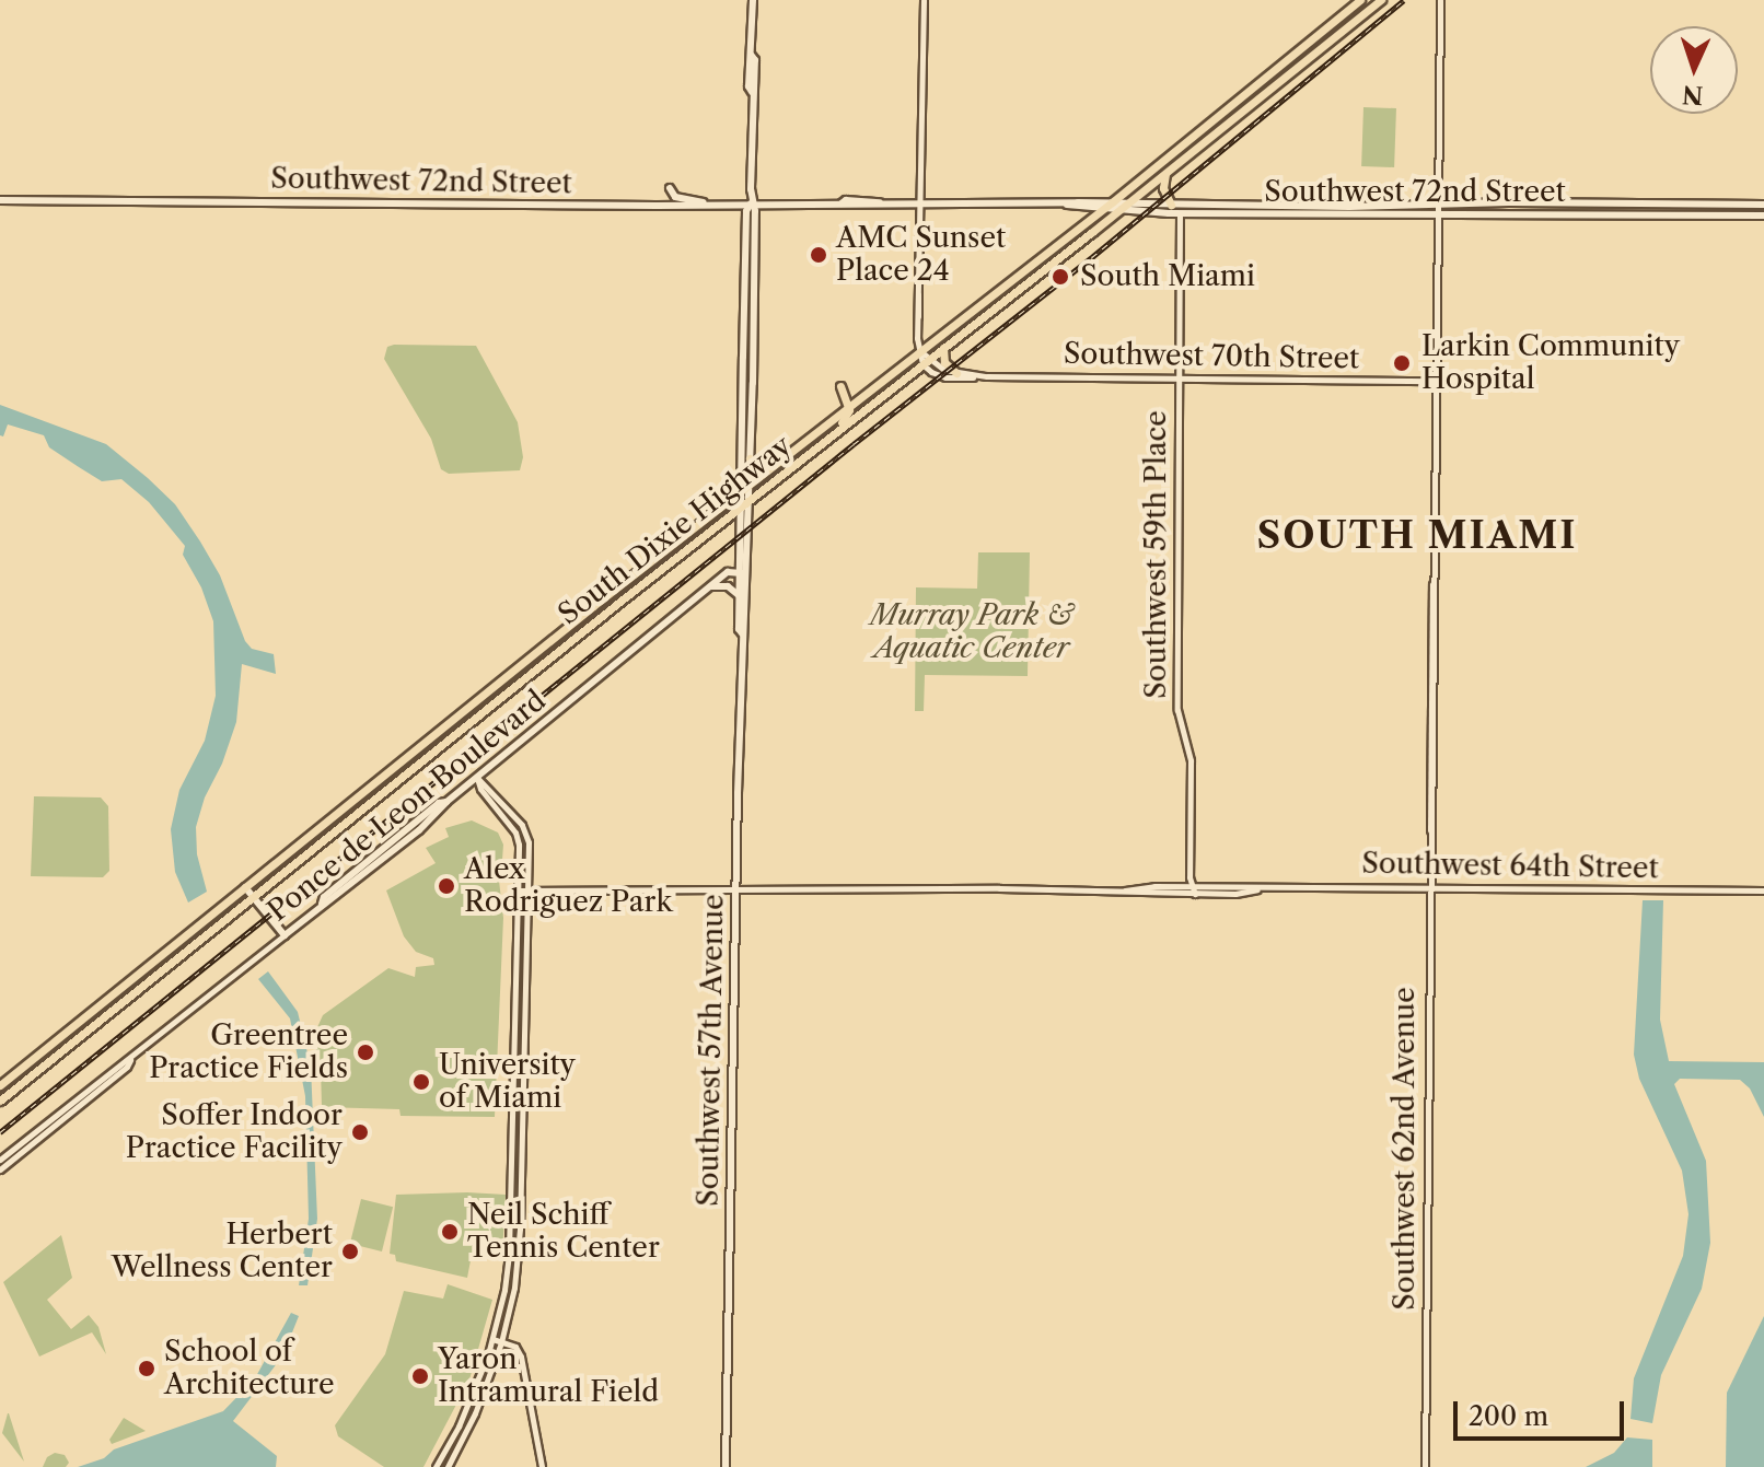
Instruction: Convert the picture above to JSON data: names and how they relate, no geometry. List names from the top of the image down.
{
  "streets": {
    "highway": ["South Dixie Highway"],
    "main road": ["Southwest 72nd Street", "Ponce de Leon Boulevard", "Southwest 57th Avenue"],
    "street": [
      "Southwest 70th Street",
      "Southwest 59th Place",
      "Southwest 64th Street",
      "Southwest 62nd Avenue"
    ]
  },
  "crossings": [
    ["Southwest 72nd Street", "South Dixie Highway"],
    ["Southwest 72nd Street", "Southwest 59th Place"],
    ["Southwest 72nd Street", "Southwest 57th Avenue"],
    ["Southwest 72nd Street", "Southwest 62nd Avenue"],
    ["Southwest 70th Street", "South Dixie Highway"],
    ["Southwest 70th Street", "Southwest 59th Place"],
    ["Southwest 70th Street", "Southwest 62nd Avenue"],
    ["South Dixie Highway", "Southwest 57th Avenue"],
    ["Southwest 59th Place", "Southwest 64th Street"],
    ["Ponce de Leon Boulevard", "Southwest 57th Avenue"],
    ["Southwest 64th Street", "Southwest 57th Avenue"],
    ["Southwest 64th Street", "Southwest 62nd Avenue"]
  ],
  "districts": ["SOUTH MIAMI"],
  "parks": ["Murray Park & Aquatic Center"],
  "places": [
    "AMC Sunset Place 24",
    "South Miami",
    "Larkin Community Hospital",
    "Alex Rodriguez Park",
    "Greentree Practice Fields",
    "University of Miami",
    "Soffer Indoor Practice Facility",
    "Neil Schiff Tennis Center",
    "Herbert Wellness Center",
    "School of Architecture",
    "Yaron Intramural Field"
  ],
  "scale_bar": "200 m",
  "north": "bottom"
}
